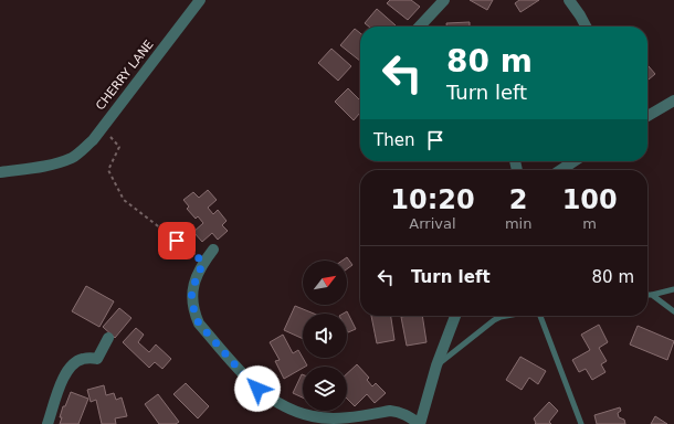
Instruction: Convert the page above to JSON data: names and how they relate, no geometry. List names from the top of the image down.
{
  "streets": {
    "street": ["CHERRY LANE"]
  },
  "north": "top right",
  "page": {
    "turn": ["80 m", "Turn left"],
    "then": "Then",
    "eta": [
      "10:20",
      "Arrival",
      "2",
      "min",
      "100",
      "m"
    ],
    "list": [
      {
        "name": "Turn left",
        "value": "80 m"
      }
    ]
  }
}
